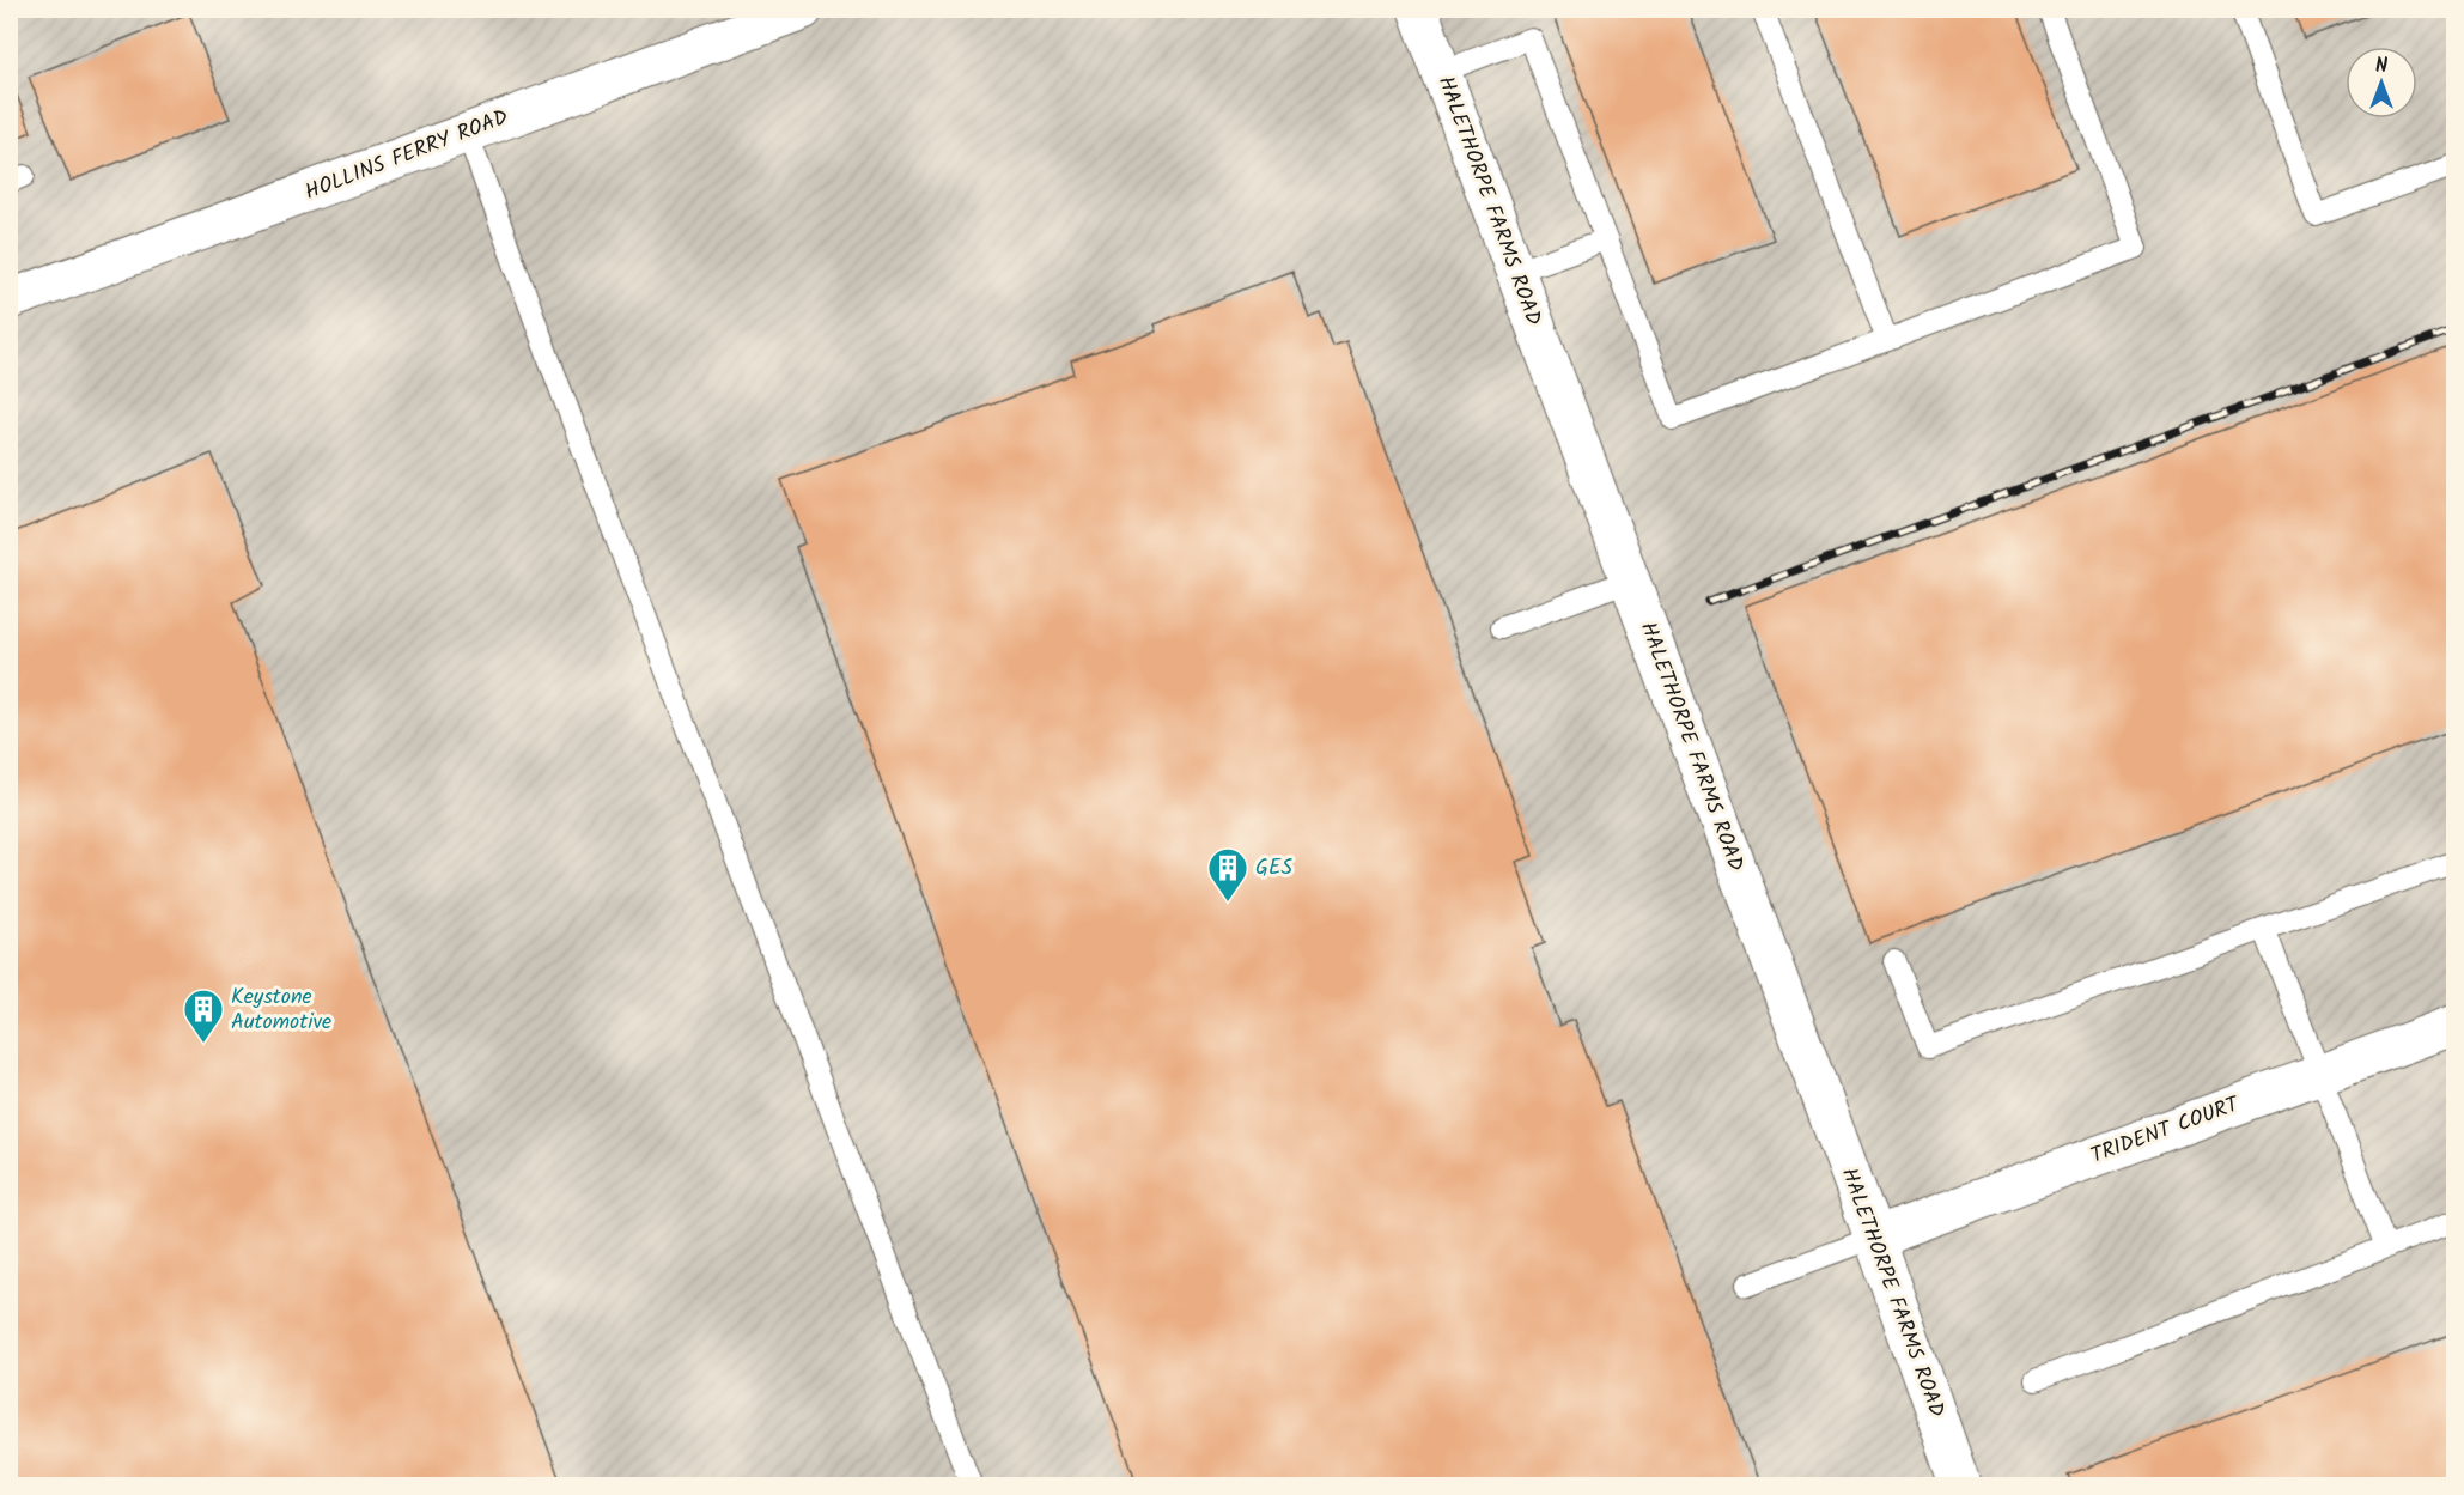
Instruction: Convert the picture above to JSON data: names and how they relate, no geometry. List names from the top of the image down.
{
  "streets": {
    "street": ["HOLLINS FERRY ROAD", "HALETHORPE FARMS ROAD", "TRIDENT COURT"]
  },
  "crossings": [
    ["HALETHORPE FARMS ROAD", "TRIDENT COURT"]
  ],
  "places": {
    "building": ["GES", "Keystone Automotive"]
  },
  "north": "top"
}
